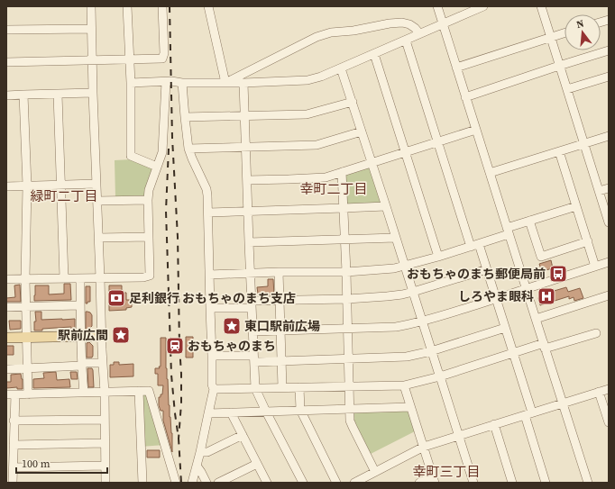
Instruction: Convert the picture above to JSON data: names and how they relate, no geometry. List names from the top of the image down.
{
  "districts": ["幸町二丁目", "緑町二丁目", "幸町三丁目"],
  "places": {
    "bus stop": ["おもちゃのまち郵便局前"],
    "hospital": ["しろやま眼科"],
    "bank": ["足利銀行 おもちゃのまち支店"],
    "place": ["東口駅前広場", "駅前広間"],
    "station": ["おもちゃのまち"]
  },
  "scale_bar": "100 m",
  "north": "top"
}
